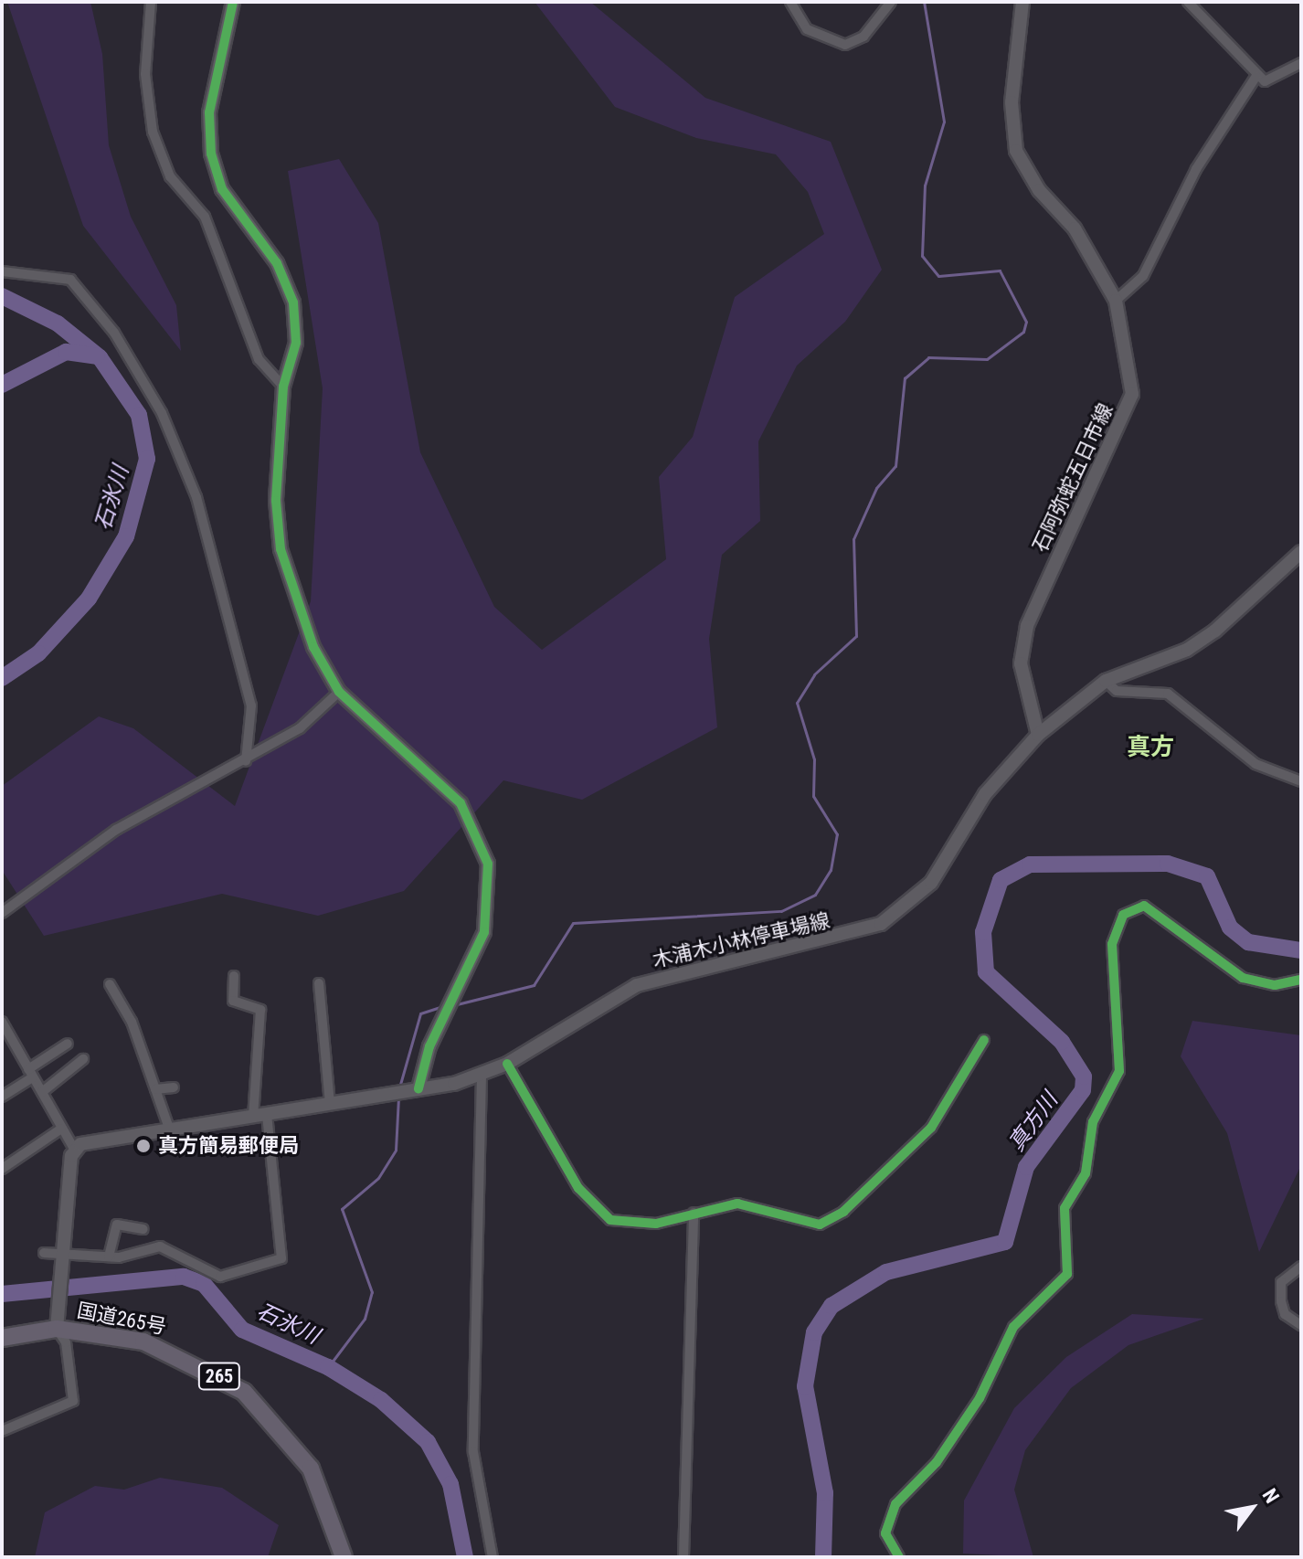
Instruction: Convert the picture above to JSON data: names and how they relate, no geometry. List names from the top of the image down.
{
  "streets": {
    "highway": ["国道265号", "265"],
    "main road": ["石阿弥蛇五日市線", "木浦木小林停車場線"]
  },
  "crossings": [
    ["石阿弥蛇五日市線", "木浦木小林停車場線"]
  ],
  "districts": ["真方"],
  "water": ["石氷川", "真方川"],
  "places": ["真方簡易郵便局"],
  "north": "top right"
}
